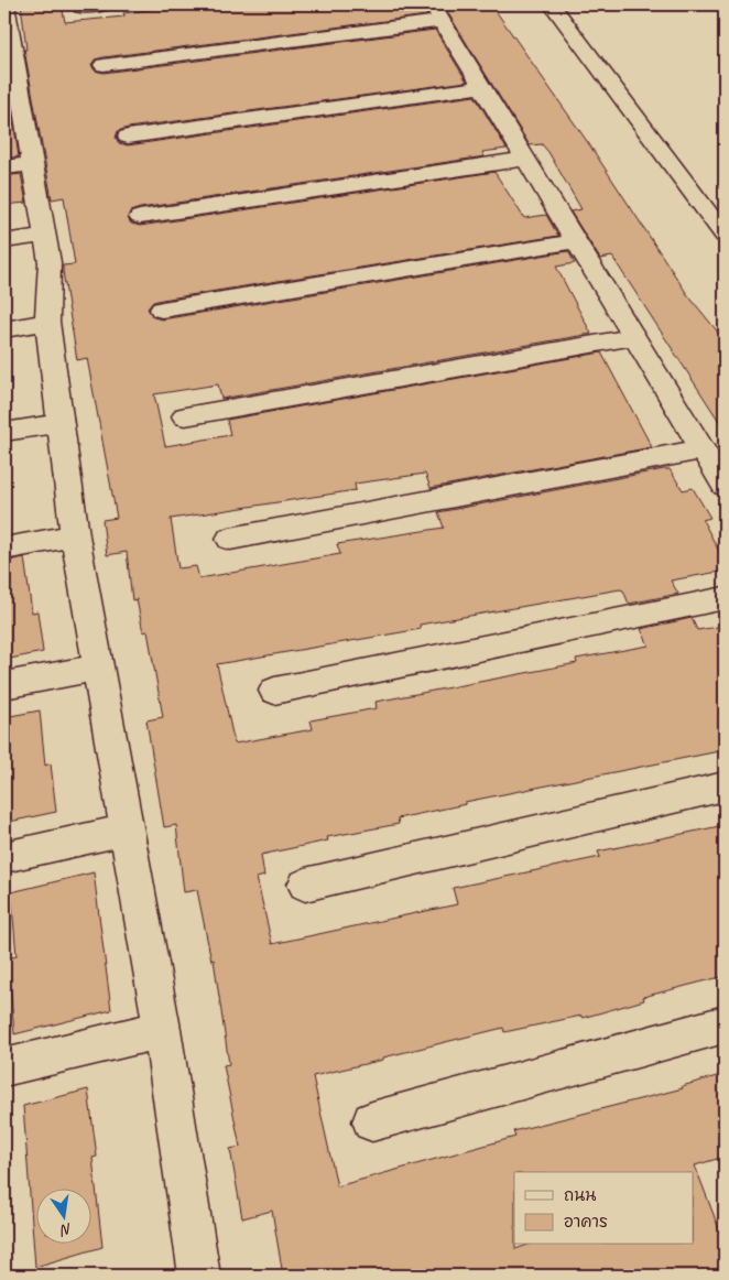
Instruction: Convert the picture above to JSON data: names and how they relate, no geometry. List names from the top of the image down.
{
  "legend": ["ถนน", "อาคาร"],
  "north": "bottom"
}
